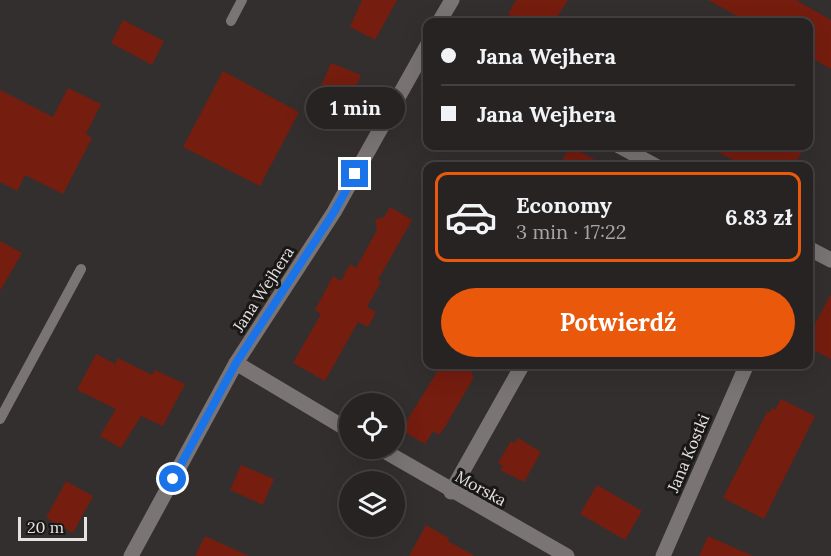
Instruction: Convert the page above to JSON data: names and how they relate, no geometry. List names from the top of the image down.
{
  "streets": {
    "street": ["Jana Wejhera", "Jana Kostki", "Morska"]
  },
  "scale_bar": "20 m",
  "page": {
    "banner": ["Jana Wejhera", "Jana Wejhera"],
    "bubble": "1 min",
    "list": [
      {
        "name": "Economy",
        "note": "3 min · 17:22",
        "value": "6.83 zł"
      }
    ],
    "buttons": "Potwierdź",
    "scale": "20 m"
  }
}
